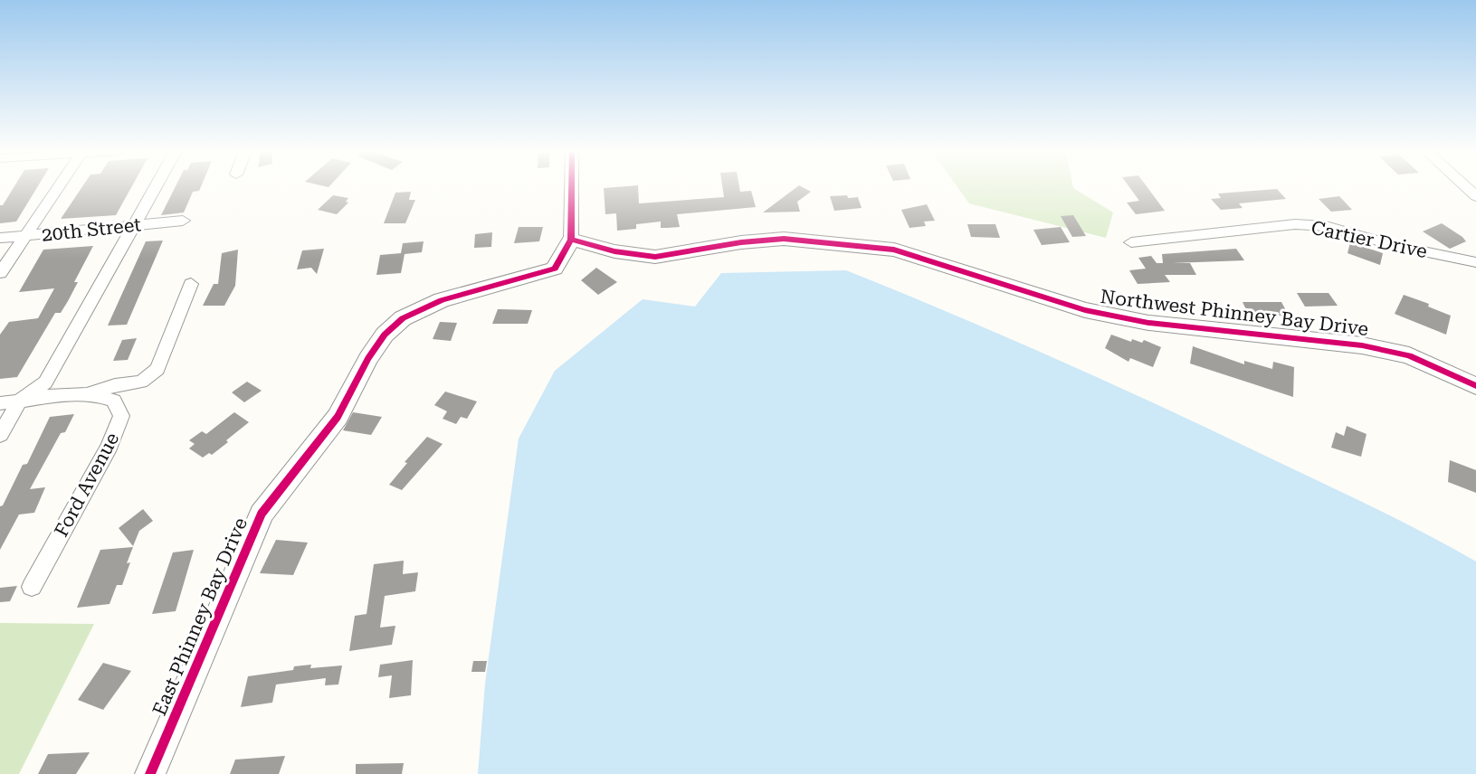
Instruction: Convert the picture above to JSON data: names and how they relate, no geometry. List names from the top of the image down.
{
  "streets": {
    "street": [
      "20th Street",
      "Cartier Drive",
      "Northwest Phinney Bay Drive",
      "Ford Avenue",
      "East Phinney Bay Drive"
    ]
  },
  "crossings": [
    ["Northwest Phinney Bay Drive", "East Phinney Bay Drive"]
  ]
}
